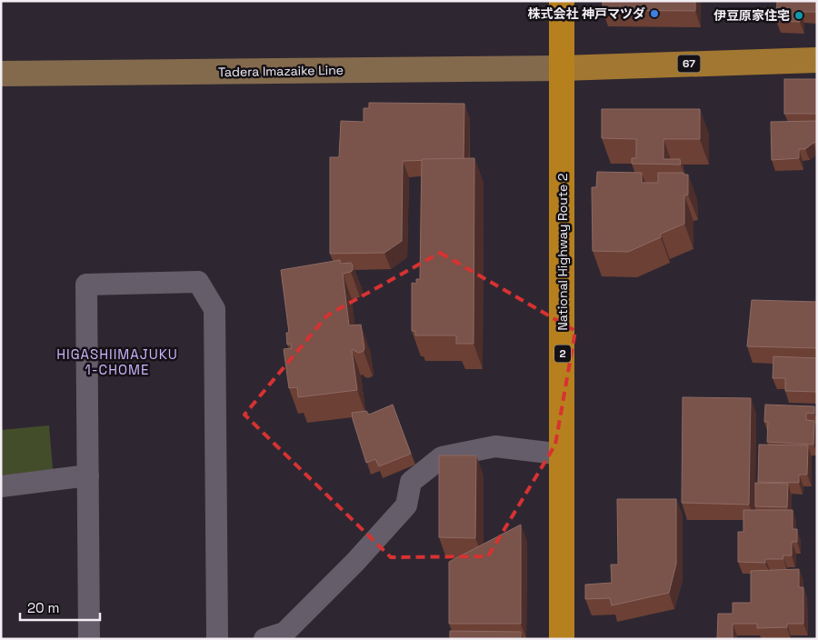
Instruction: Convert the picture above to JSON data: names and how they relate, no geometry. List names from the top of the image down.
{
  "streets": {
    "highway": ["National Highway Route 2", "2"],
    "main road": ["67", "Tadera Imazaike Line"]
  },
  "crossings": [
    ["67", "Tadera Imazaike Line"],
    ["67", "National Highway Route 2"],
    ["Tadera Imazaike Line", "National Highway Route 2"]
  ],
  "districts": ["HIGASHIIMAJUKU 1-CHOME"],
  "places": ["株式会社 神戸マツダ", "伊豆原家住宅"],
  "scale_bar": "20 m"
}
